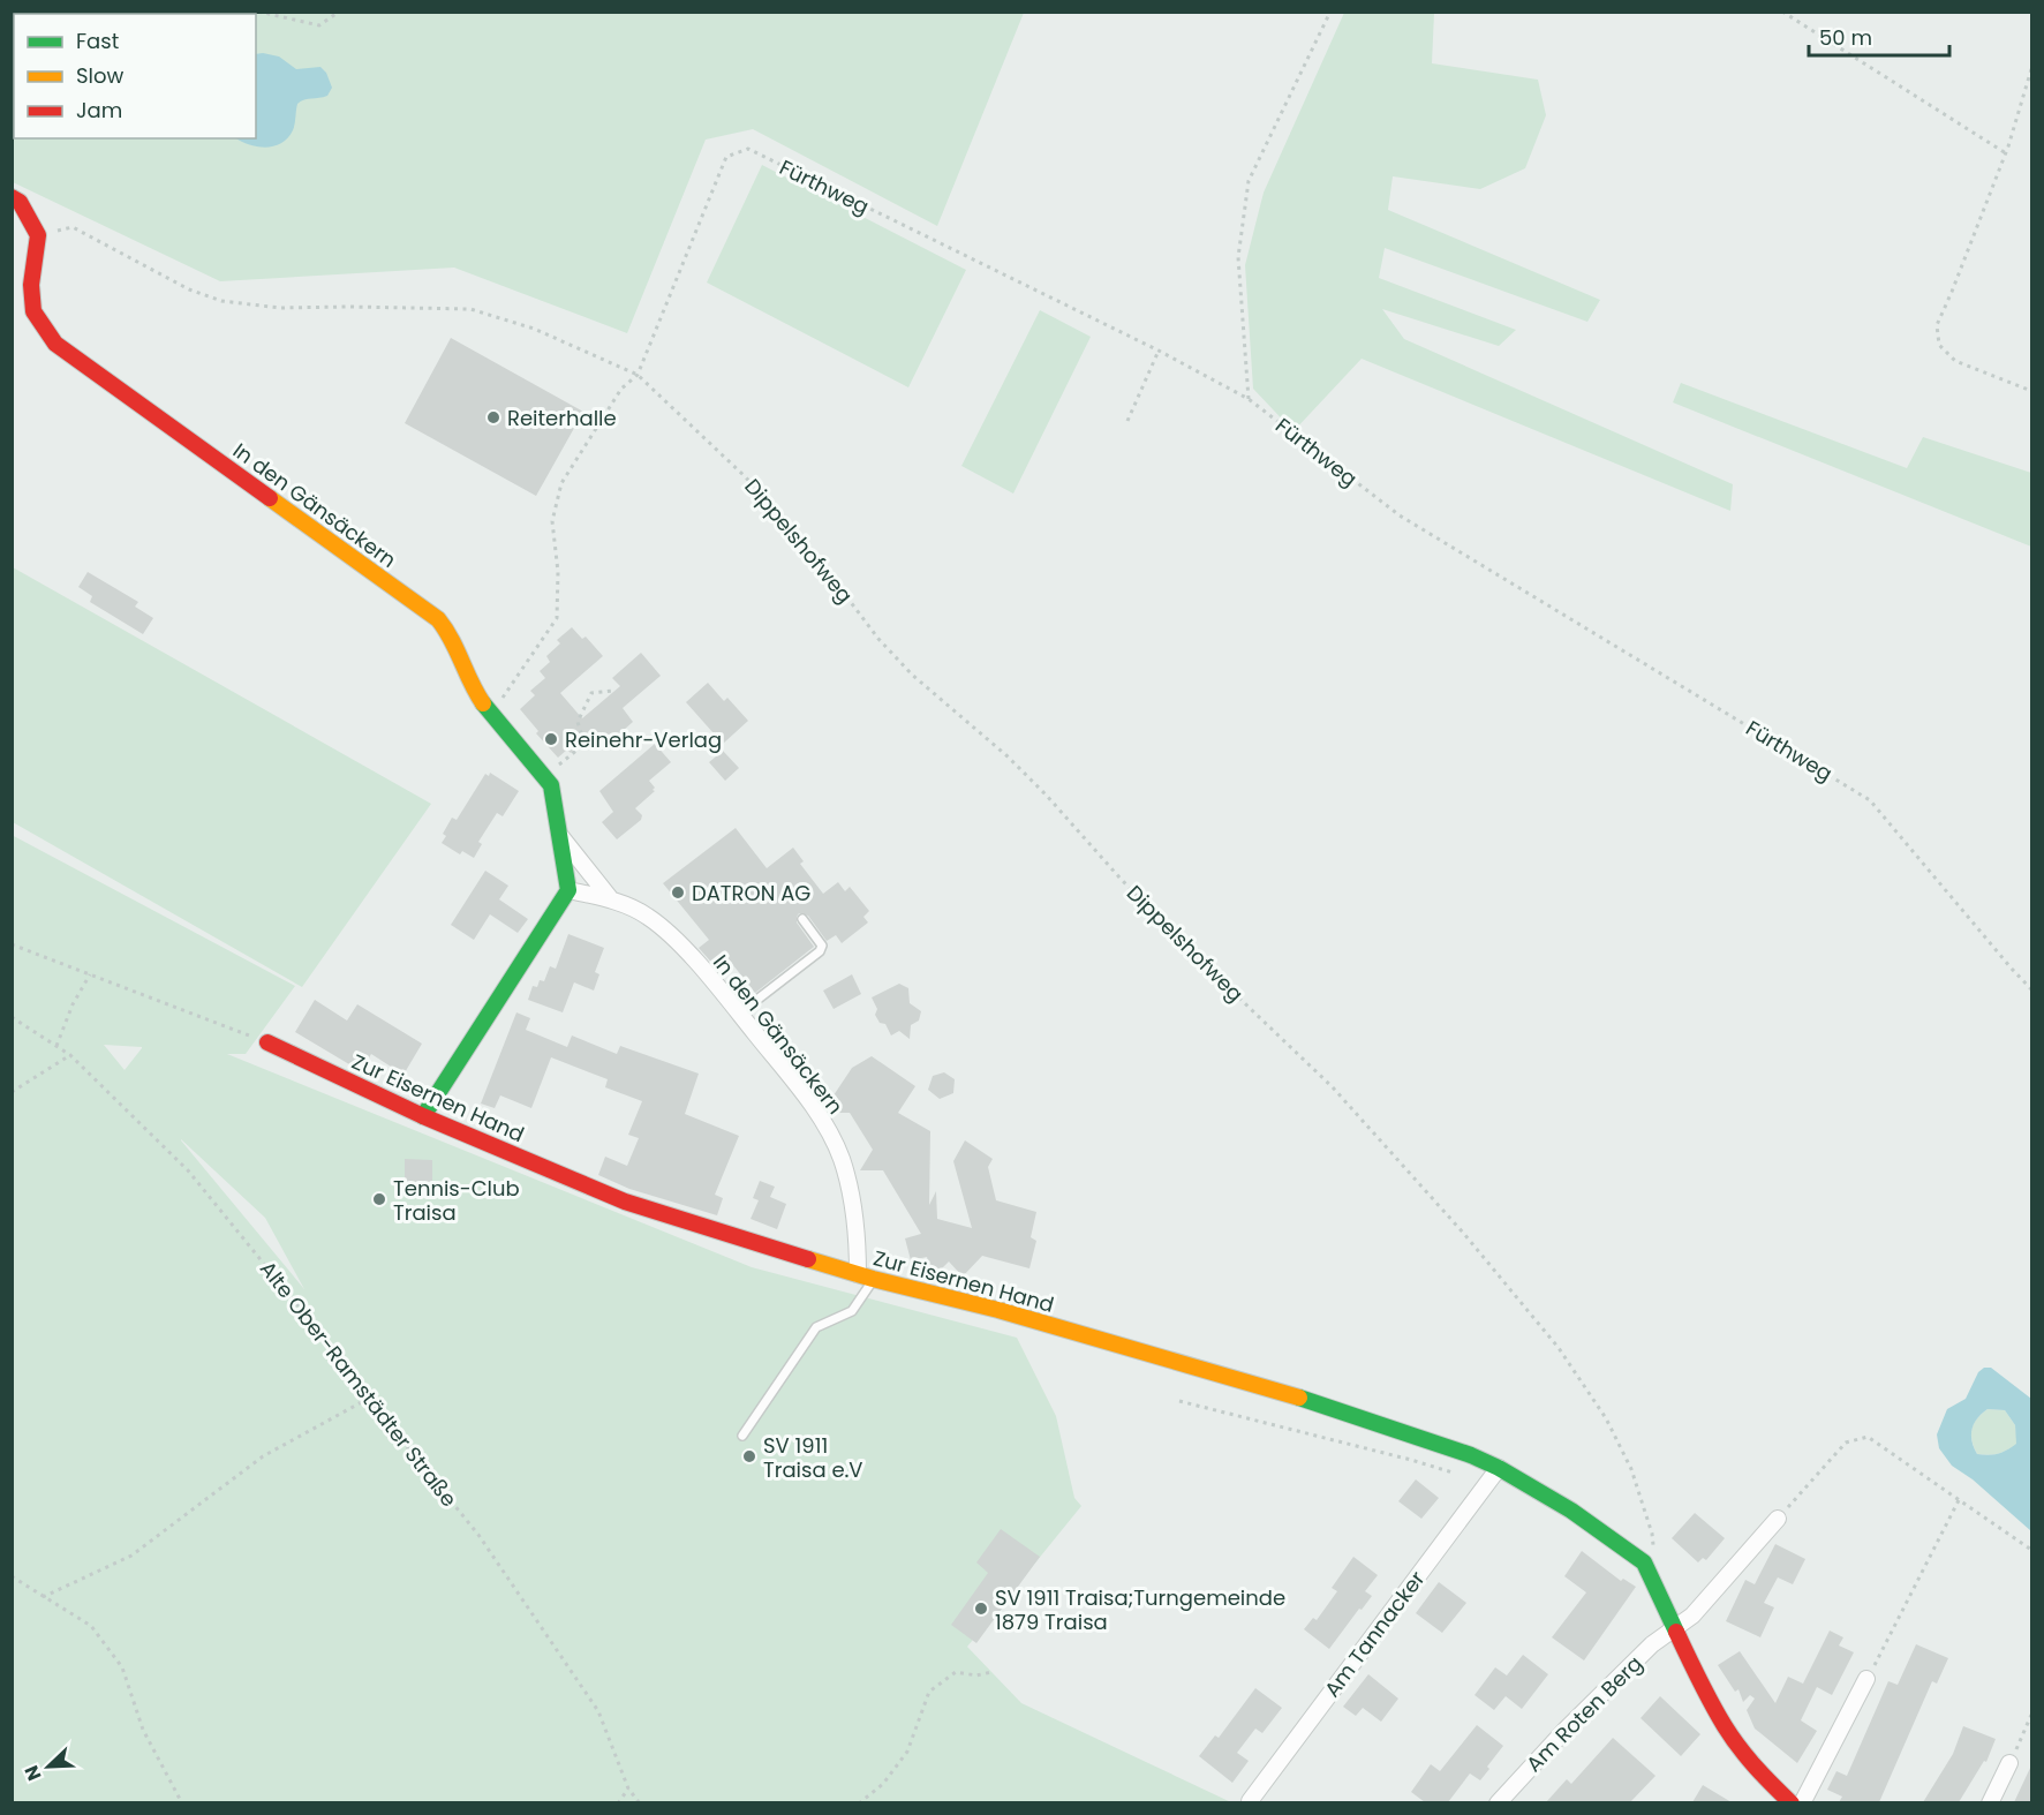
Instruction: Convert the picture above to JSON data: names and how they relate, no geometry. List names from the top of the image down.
{
  "streets": {
    "street": [
      "In den Gänsäckern",
      "Zur Eisernen Hand",
      "Am Tannacker",
      "Am Roten Berg"
    ],
    "path": ["Fürthweg", "Dippelshofweg", "Alte Ober-Ramstädter Straße"]
  },
  "crossings": [
    ["Fürthweg", "Dippelshofweg"],
    ["In den Gänsäckern", "Dippelshofweg"],
    ["In den Gänsäckern", "Zur Eisernen Hand"],
    ["Dippelshofweg", "Zur Eisernen Hand"],
    ["Zur Eisernen Hand", "Am Tannacker"]
  ],
  "places": [
    "Reiterhalle",
    "Reinehr-Verlag",
    "DATRON AG",
    "Tennis-Club Traisa",
    "SV 1911 Traisa e.V",
    "SV 1911 Traisa;Turngemeinde 1879 Traisa"
  ],
  "legend": ["Fast", "Slow", "Jam"],
  "scale_bar": "50 m",
  "north": "bottom left"
}
